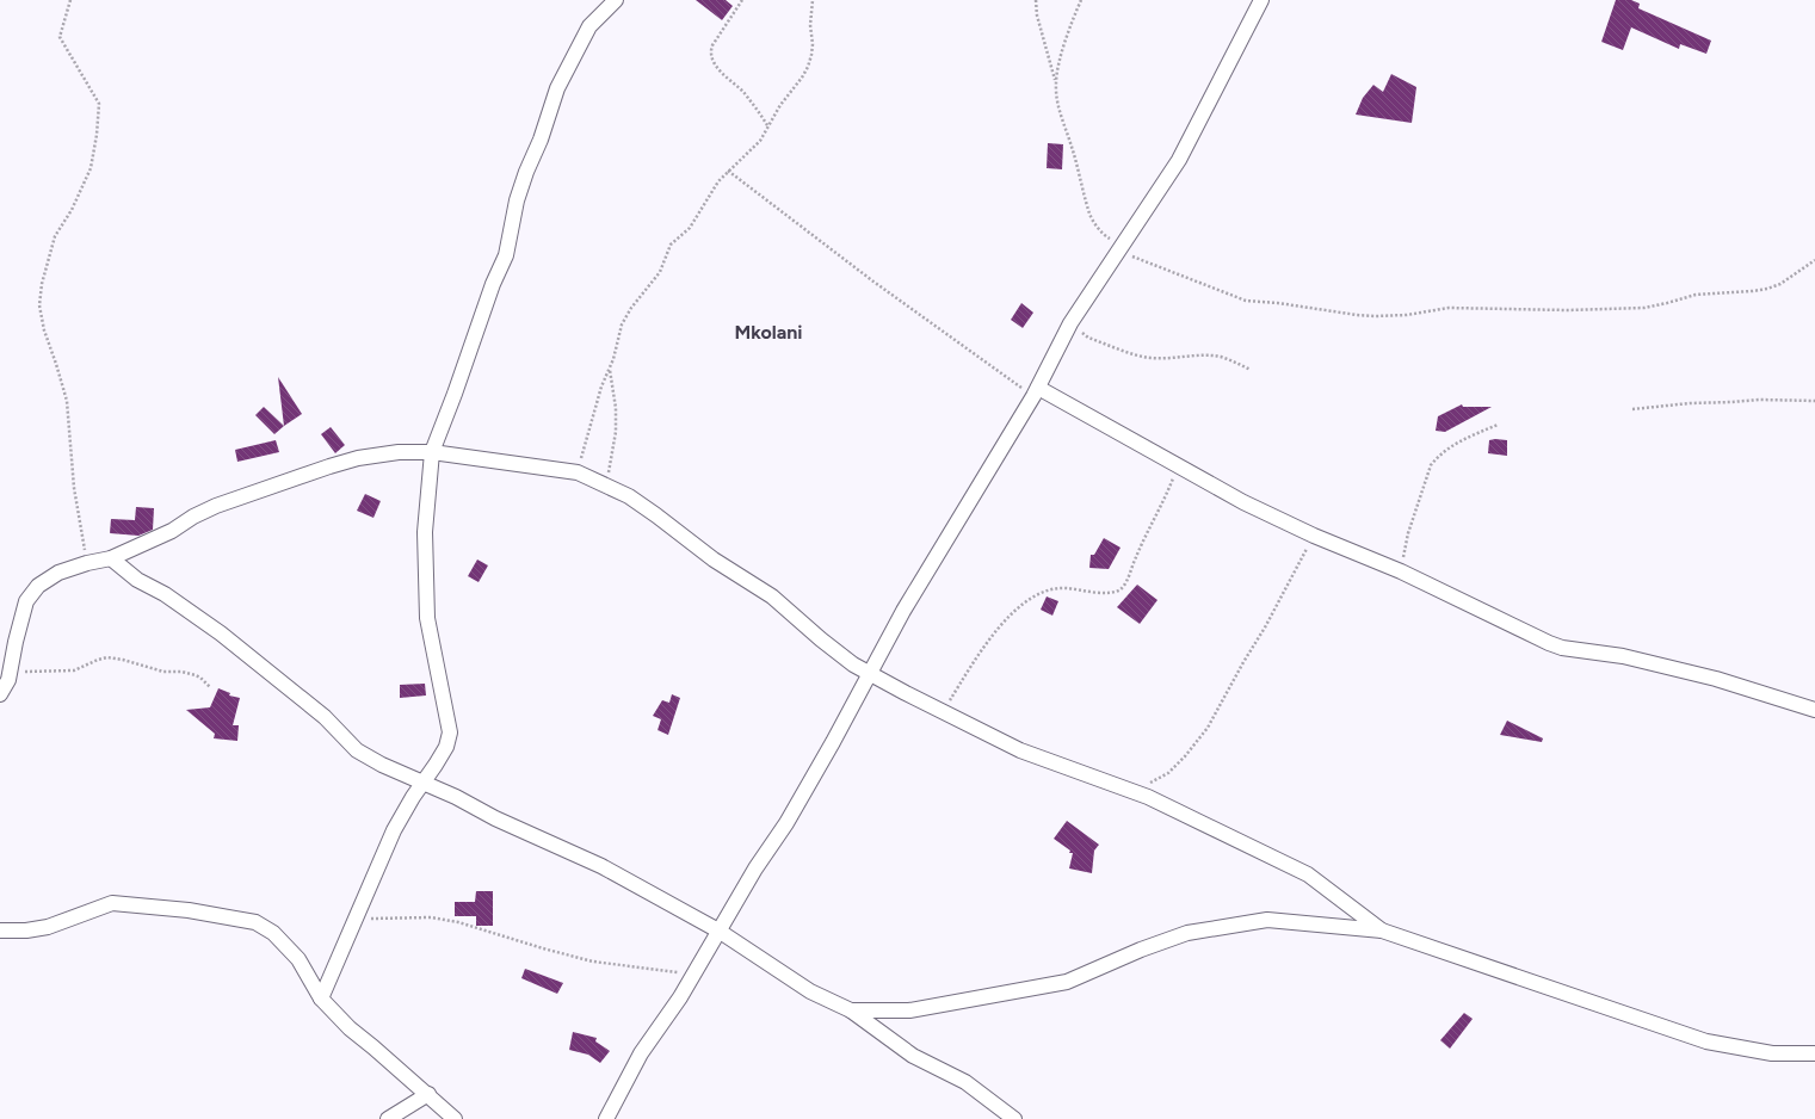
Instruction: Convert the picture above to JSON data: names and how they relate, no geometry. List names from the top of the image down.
{
  "districts": ["Mkolani"]
}
